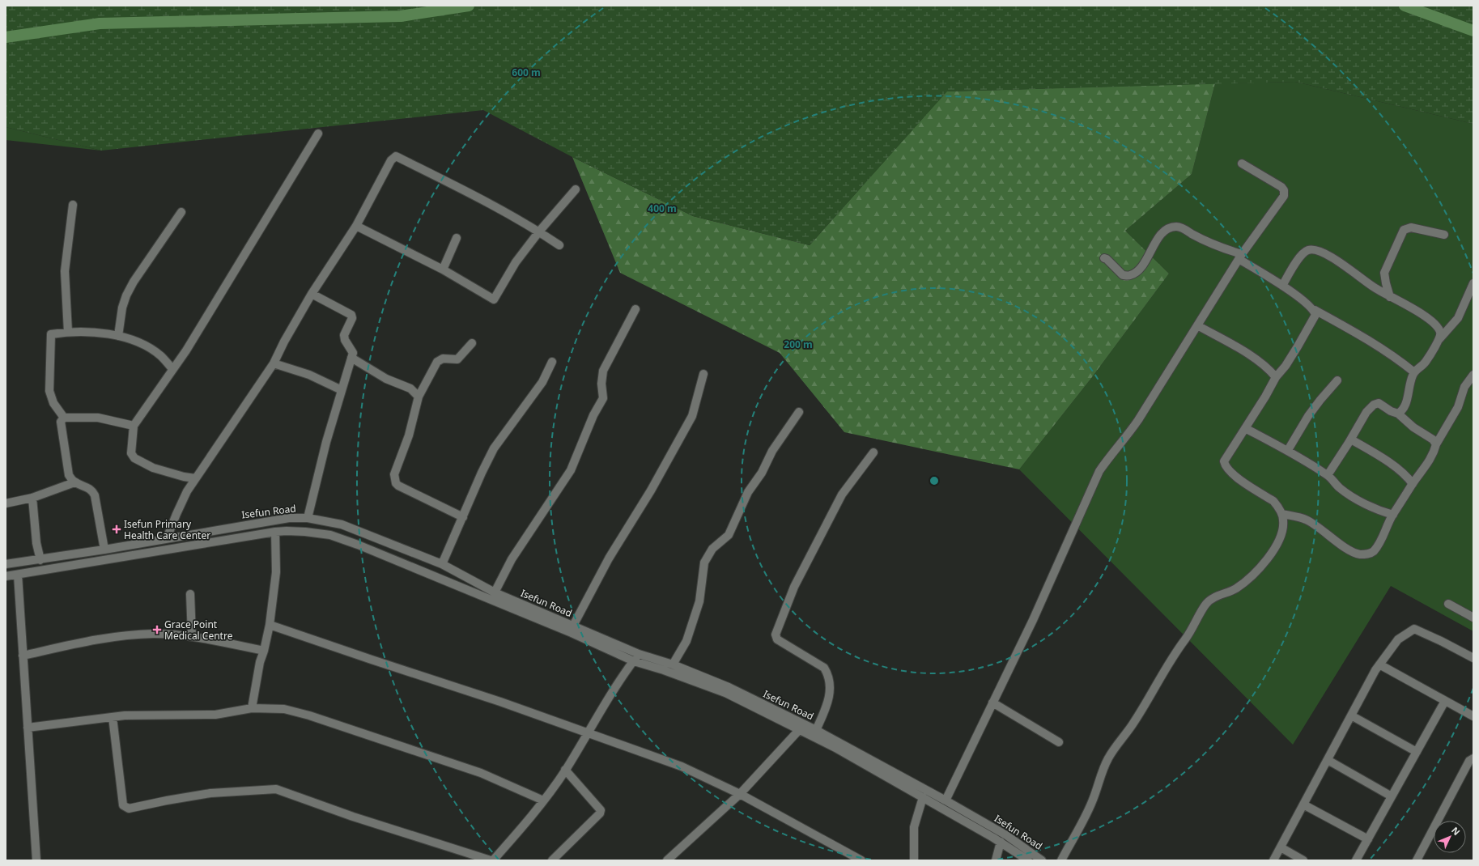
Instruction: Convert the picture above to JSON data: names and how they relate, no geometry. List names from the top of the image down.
{
  "streets": {
    "street": ["Isefun Road"]
  },
  "places": {
    "health": ["Isefun Primary Health Care Center", "Grace Point Medical Centre"]
  },
  "north": "top right",
  "rings": ["600 m", "400 m", "200 m"]
}
